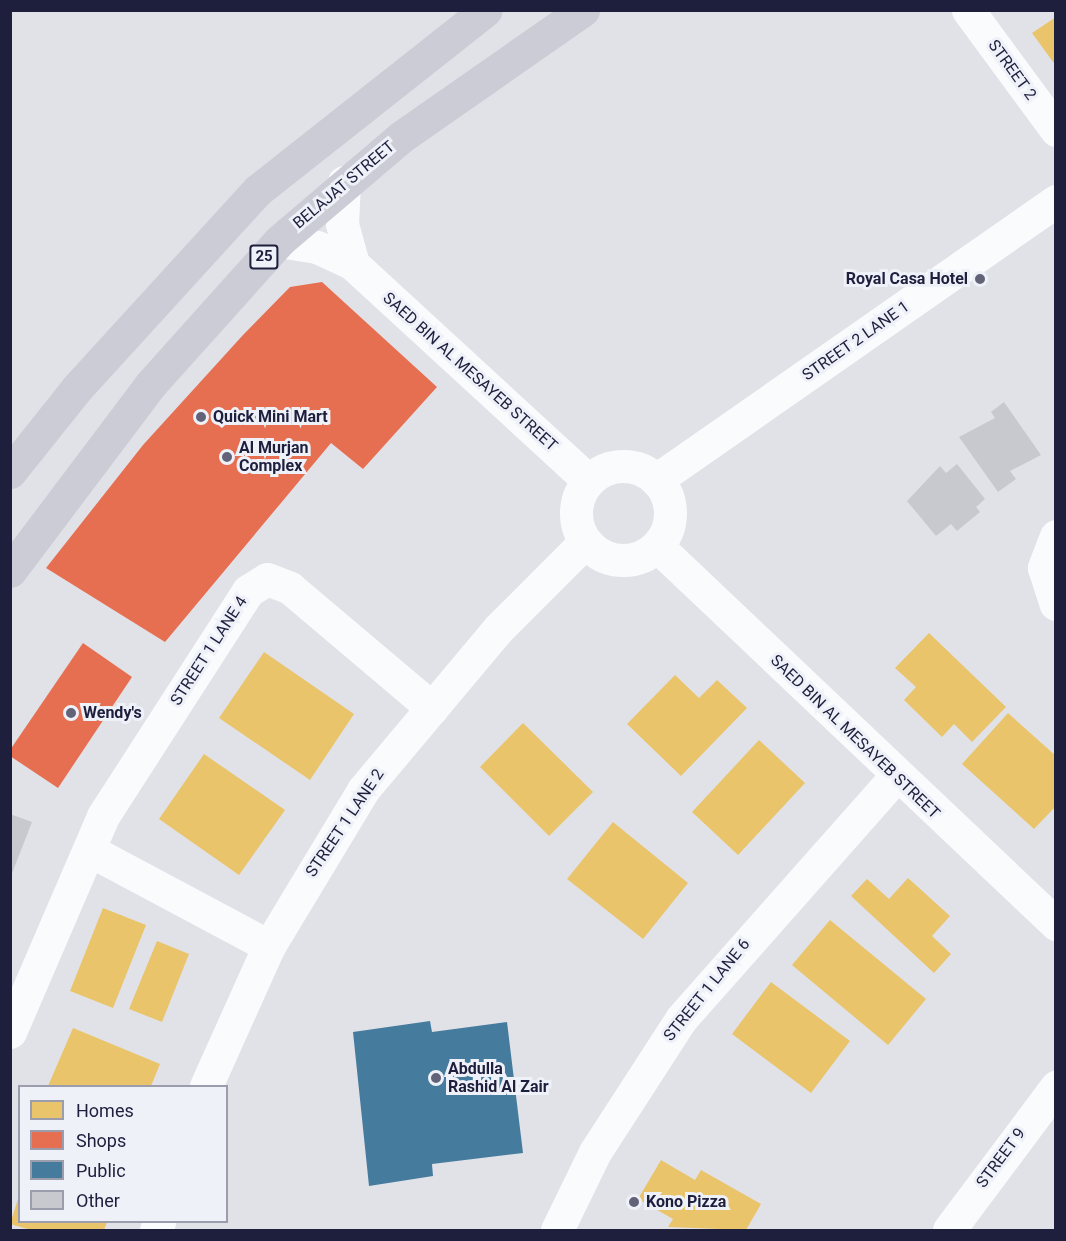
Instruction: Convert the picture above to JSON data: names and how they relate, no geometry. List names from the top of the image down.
{
  "streets": {
    "main road": ["BELAJAT STREET", "25"],
    "street": [
      "STREET 2",
      "STREET 2 LANE 1",
      "SAED BIN AL MESAYEB STREET",
      "STREET 1 LANE 4",
      "STREET 1 LANE 2",
      "STREET 1 LANE 6",
      "STREET 9"
    ]
  },
  "crossings": [
    ["BELAJAT STREET", "SAED BIN AL MESAYEB STREET"],
    ["STREET 2 LANE 1", "SAED BIN AL MESAYEB STREET"],
    ["STREET 2 LANE 1", "STREET 1 LANE 2"],
    ["SAED BIN AL MESAYEB STREET", "STREET 1 LANE 2"],
    ["SAED BIN AL MESAYEB STREET", "STREET 1 LANE 6"],
    ["STREET 1 LANE 4", "STREET 1 LANE 2"]
  ],
  "places": [
    "Royal Casa Hotel",
    "Quick Mini Mart",
    "Al Murjan Complex",
    "Wendy's",
    "Abdulla Rashid Al Zair",
    "Kono Pizza"
  ],
  "legend": [
    "Homes",
    "Shops",
    "Public",
    "Other"
  ]
}
